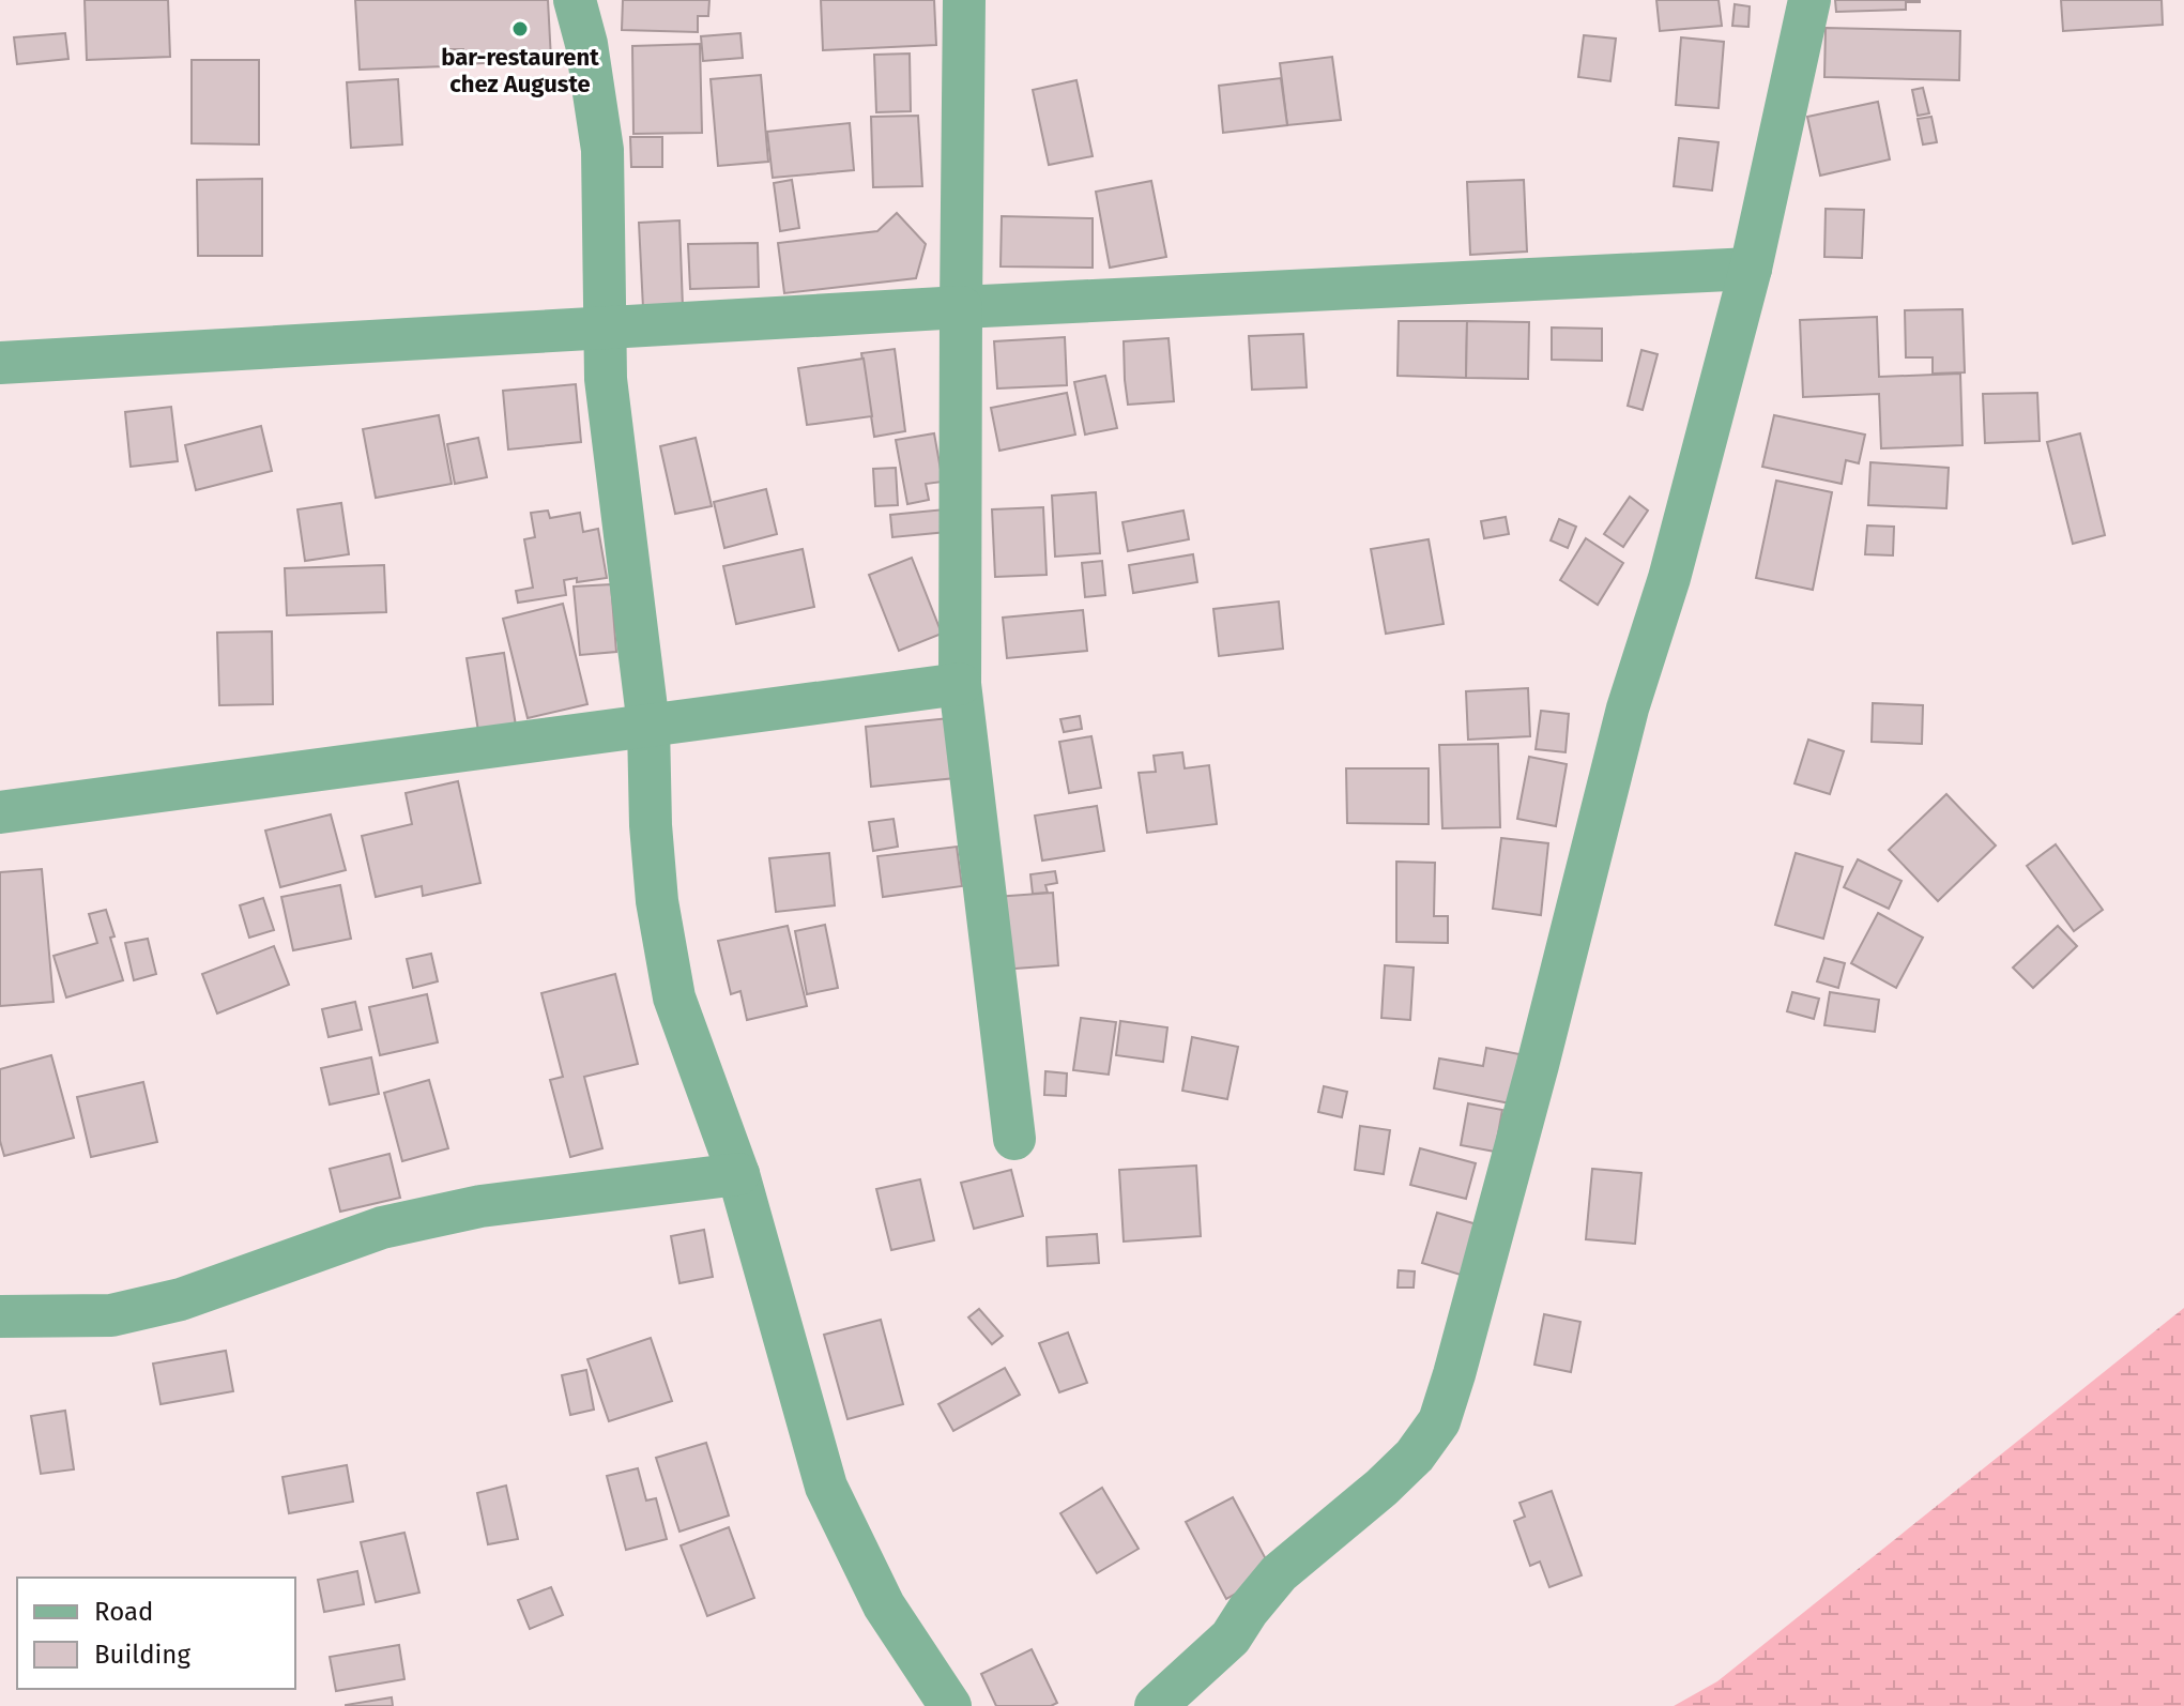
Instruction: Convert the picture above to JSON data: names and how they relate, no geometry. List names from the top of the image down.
{
  "places": ["bar-restaurent chez Auguste"],
  "legend": ["Road", "Building"]
}
